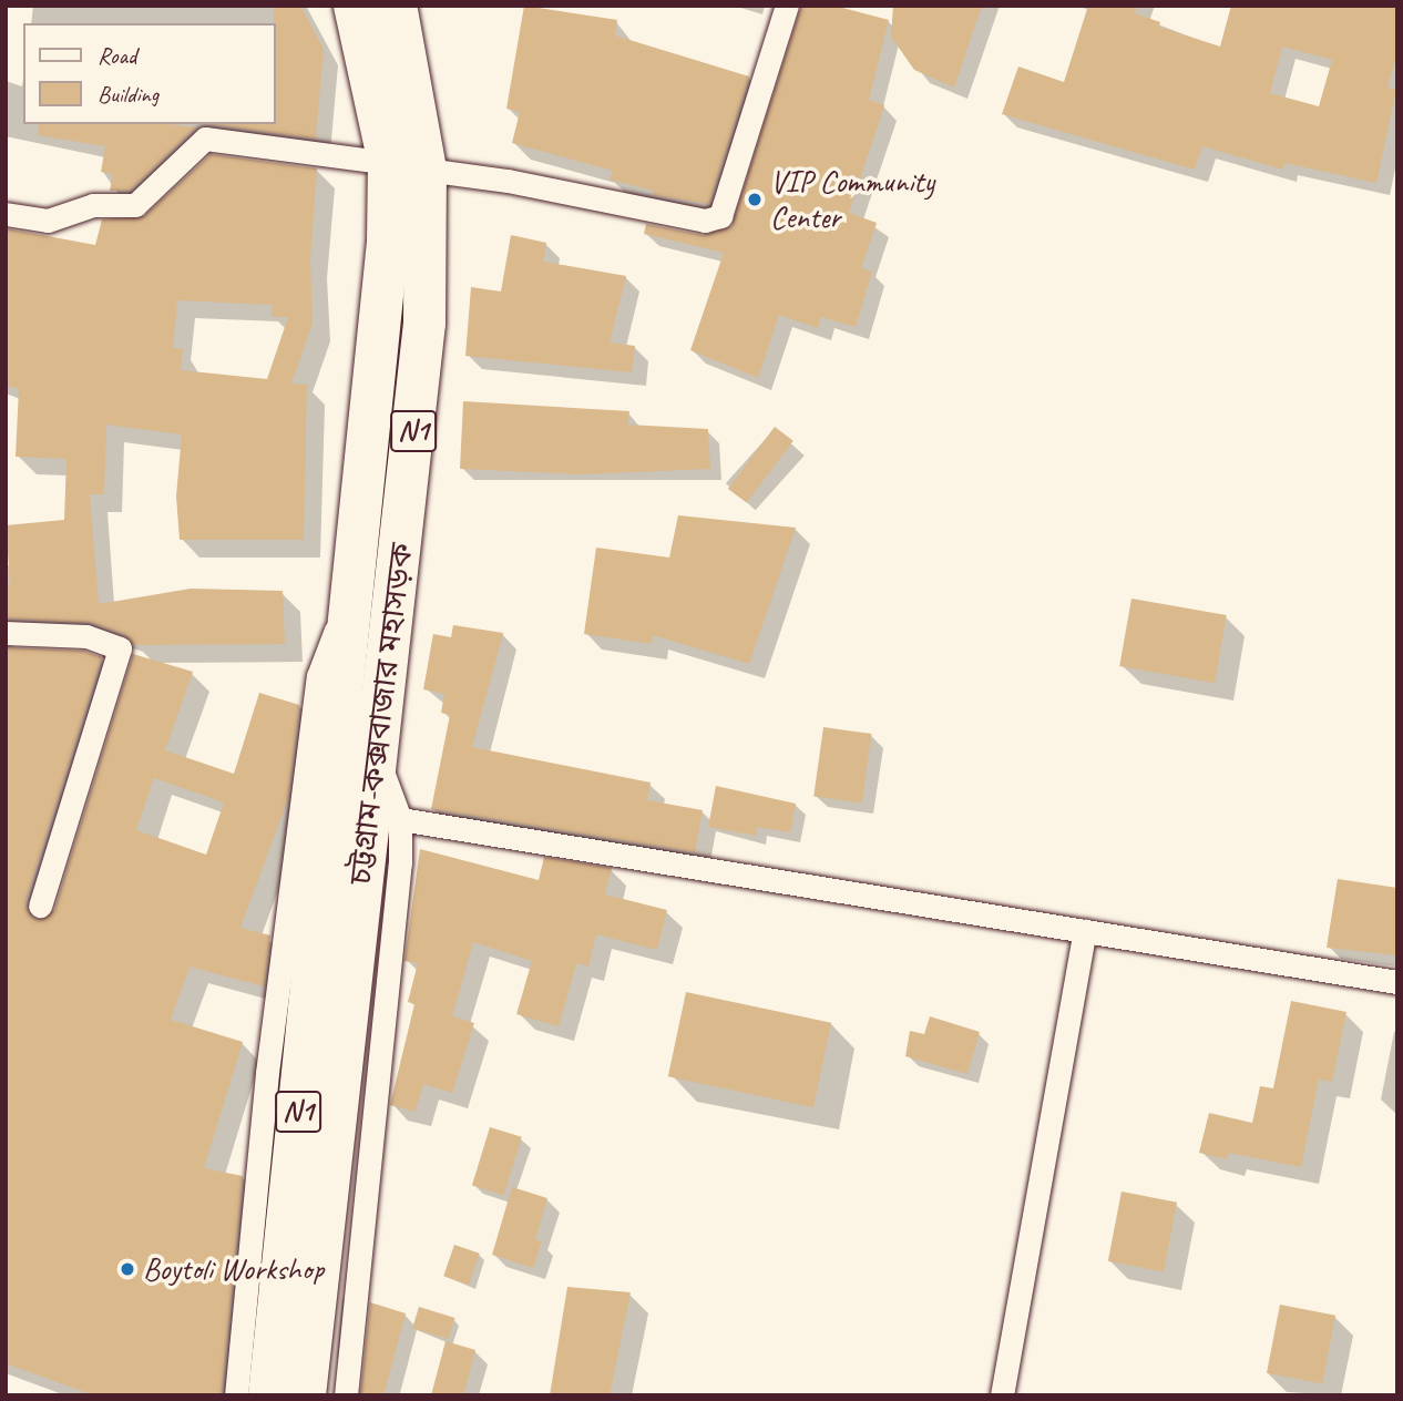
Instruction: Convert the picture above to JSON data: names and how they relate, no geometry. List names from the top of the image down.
{
  "streets": {
    "highway": ["N1", "চট্টগ্রাম-কক্সবাজার মহাসড়ক"]
  },
  "crossings": [
    ["N1", "চট্টগ্রাম-কক্সবাজার মহাসড়ক"]
  ],
  "places": ["VIP Community Center", "Boytoli Workshop"],
  "legend": ["Road", "Building"]
}
